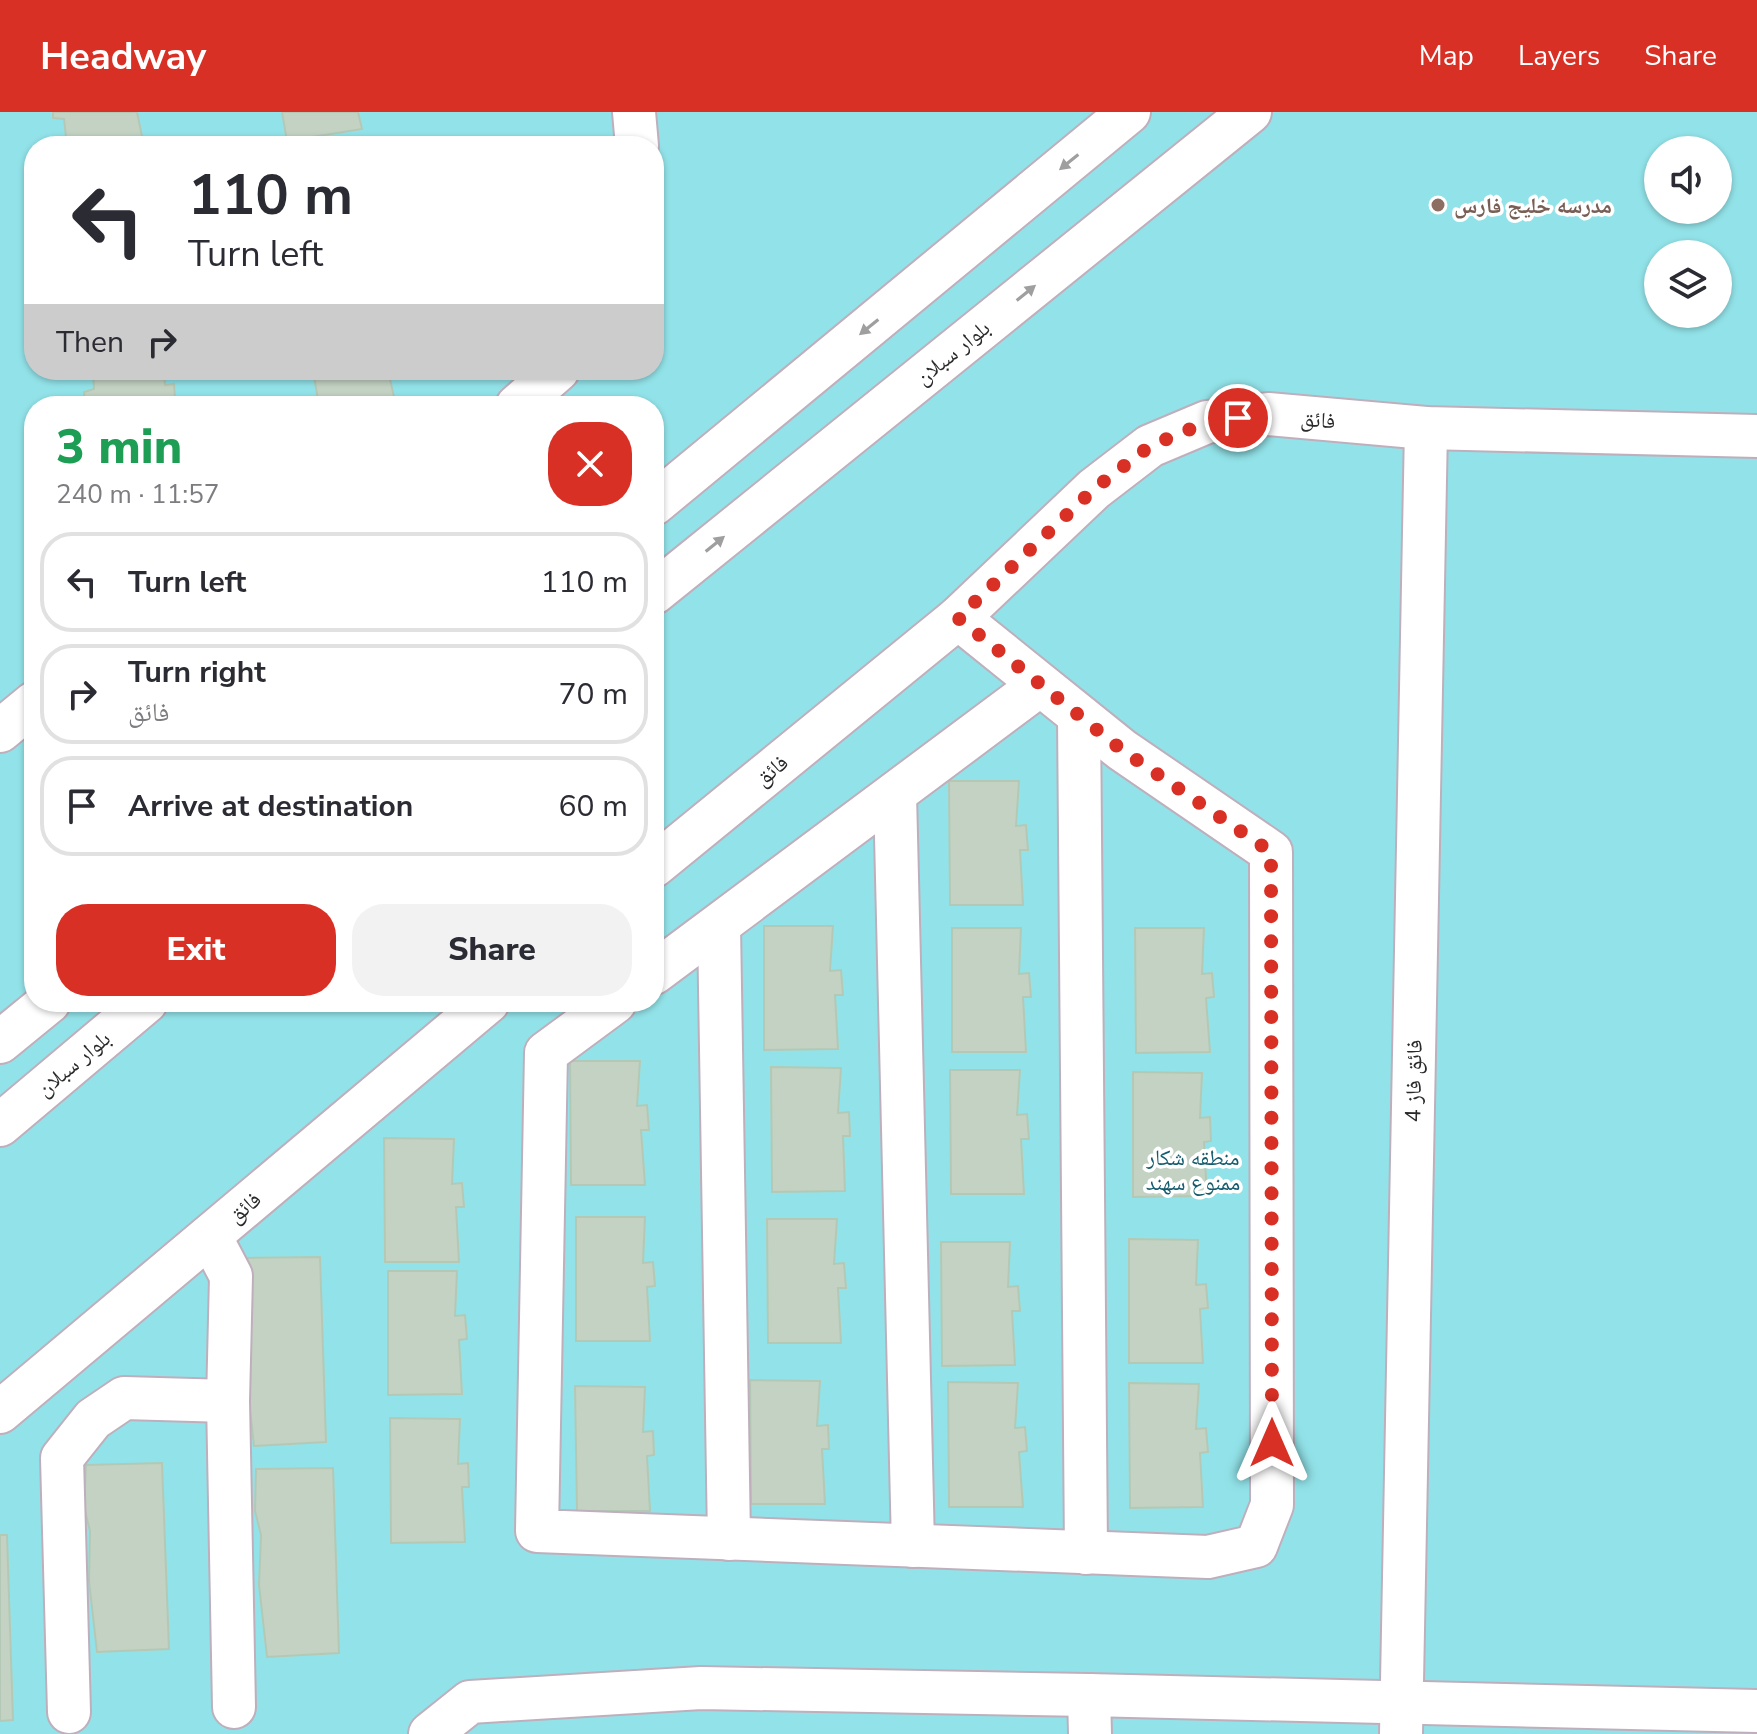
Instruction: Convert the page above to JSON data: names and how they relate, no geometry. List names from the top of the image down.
{
  "streets": {
    "street": ["بلوار سبلان", "فائق", "فائق فاز 4"]
  },
  "crossings": [
    ["فائق", "فائق فاز 4"]
  ],
  "parks": ["منطقه شکار ممنوع سهند"],
  "places": ["مدرسه خلیج فارس"],
  "page": {
    "header": "Headway",
    "nav": ["Map", "Layers", "Share"],
    "turn": ["110 m", "Turn left"],
    "then": "Then",
    "heading": ["3 min", "240 m · 11:57"],
    "list": [
      {
        "name": "Turn left",
        "value": "110 m"
      },
      {
        "name": "Turn right",
        "note": "فائق",
        "value": "70 m"
      },
      {
        "name": "Arrive at destination",
        "value": "60 m"
      }
    ],
    "buttons": ["Exit", "Share"]
  }
}
